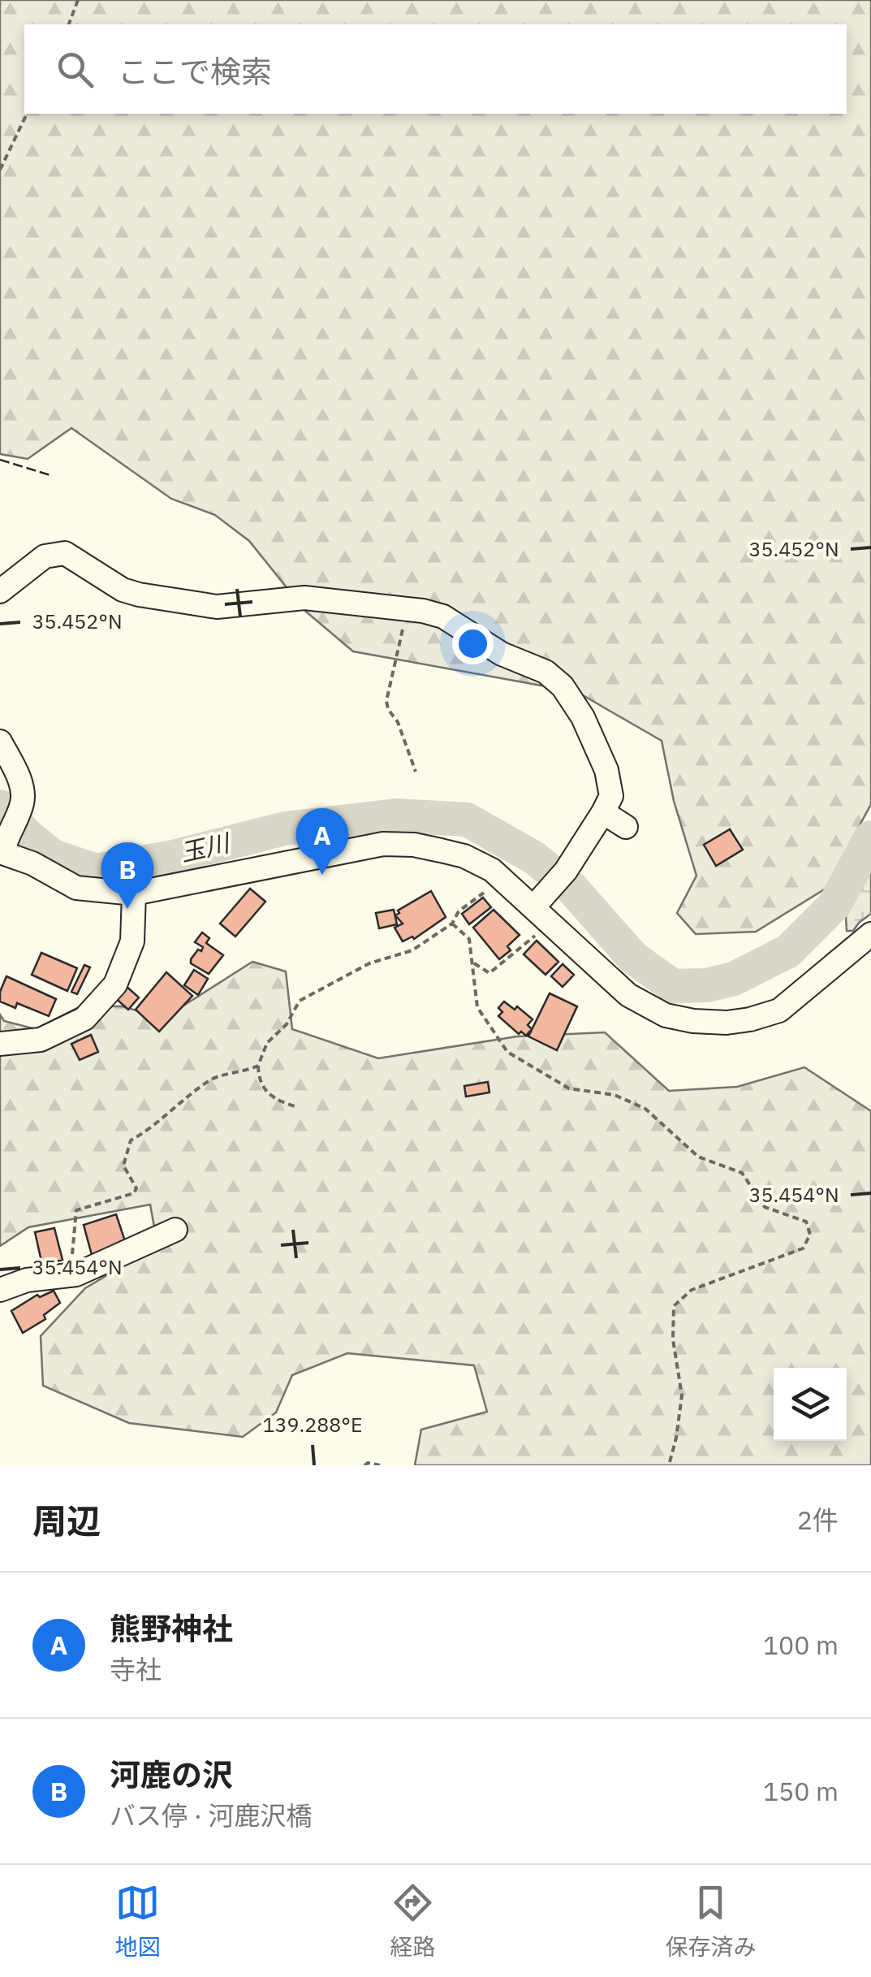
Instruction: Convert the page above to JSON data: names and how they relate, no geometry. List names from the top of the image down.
{
  "water": ["玉川"],
  "page": {
    "search": "ここで検索",
    "pins": ["A", "B"],
    "heading": ["周辺", "2件"],
    "list": [
      {
        "mark": "A",
        "name": "熊野神社",
        "note": "寺社",
        "value": "100 m"
      },
      {
        "mark": "B",
        "name": "河鹿の沢",
        "note": "バス停 · 河鹿沢橋",
        "value": "150 m"
      }
    ],
    "nav": ["地図", "経路", "保存済み"]
  },
  "coordinates": ["35.452°N", "35.454°N", "139.288°E"]
}
